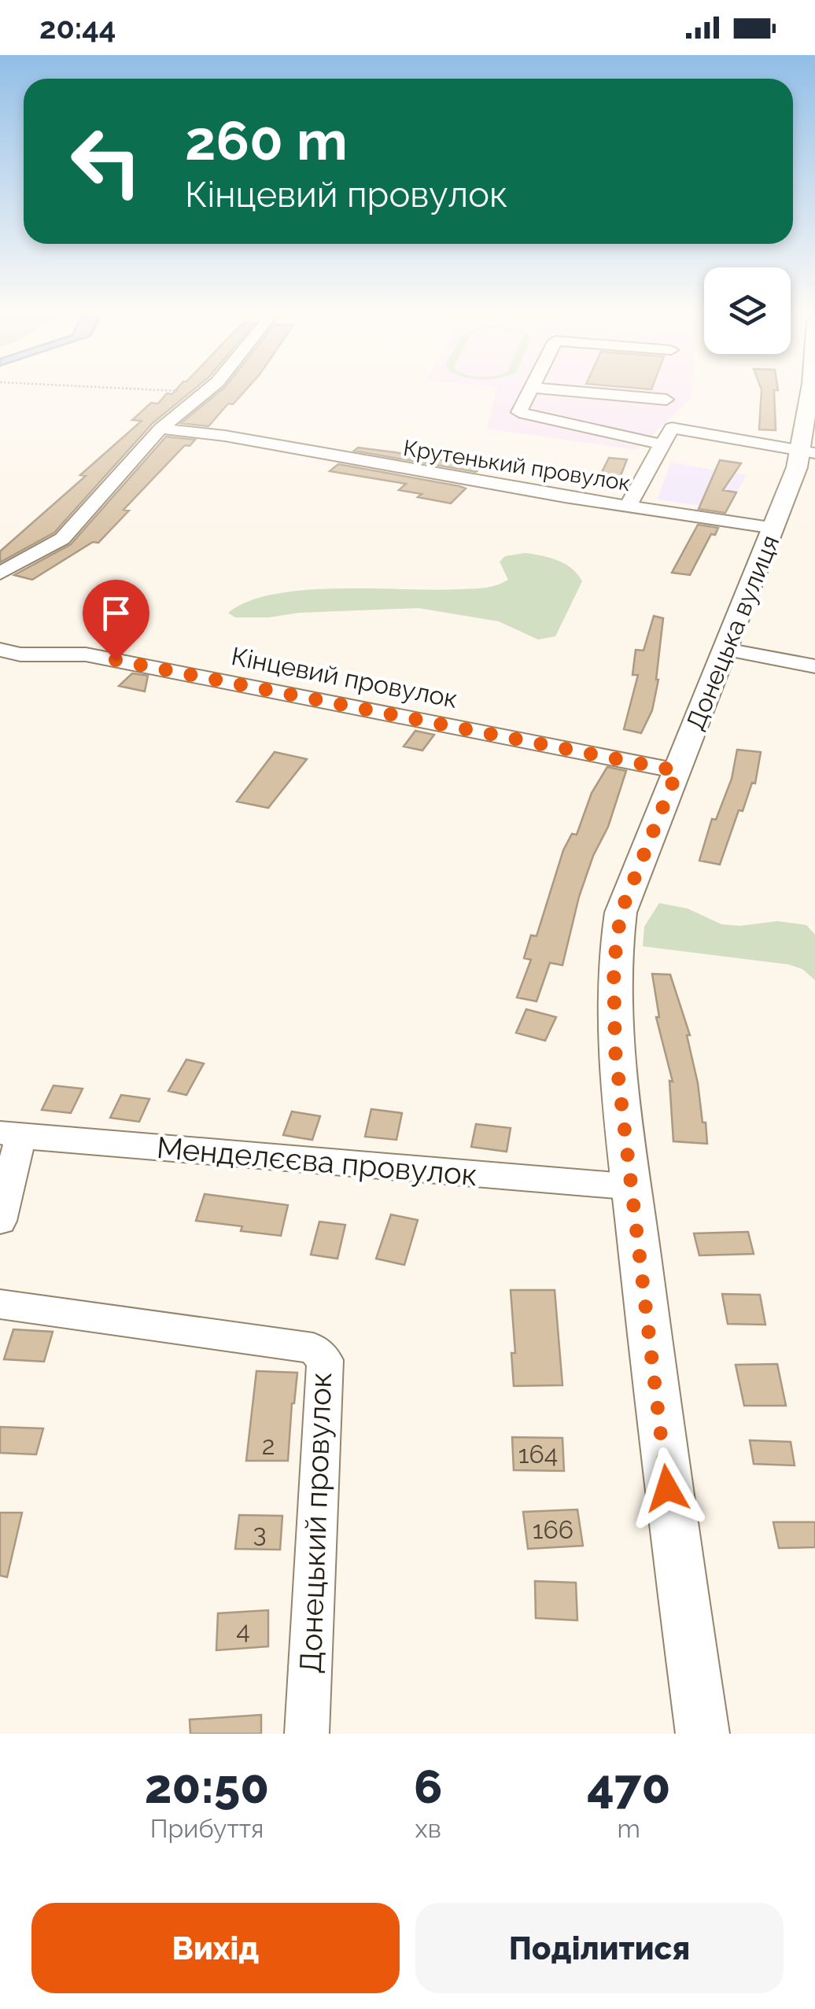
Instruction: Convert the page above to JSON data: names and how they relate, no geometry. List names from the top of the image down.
{
  "streets": {
    "main road": ["Донецька вулиця"],
    "street": [
      "Крутенький провулок",
      "Кінцевий провулок",
      "Менделєєва провулок",
      "Донецький провулок"
    ]
  },
  "crossings": [
    ["Крутенький провулок", "Донецька вулиця"],
    ["Донецька вулиця", "Кінцевий провулок"],
    ["Донецька вулиця", "Менделєєва провулок"]
  ],
  "house_numbers": [
    "2",
    "164",
    "166",
    "3",
    "4"
  ],
  "page": {
    "status": "20:44",
    "turn": ["260 m", "Кінцевий провулок"],
    "eta": [
      "20:50",
      "Прибуття",
      "6",
      "хв",
      "470",
      "m"
    ],
    "buttons": ["Вихід", "Поділитися"]
  }
}
